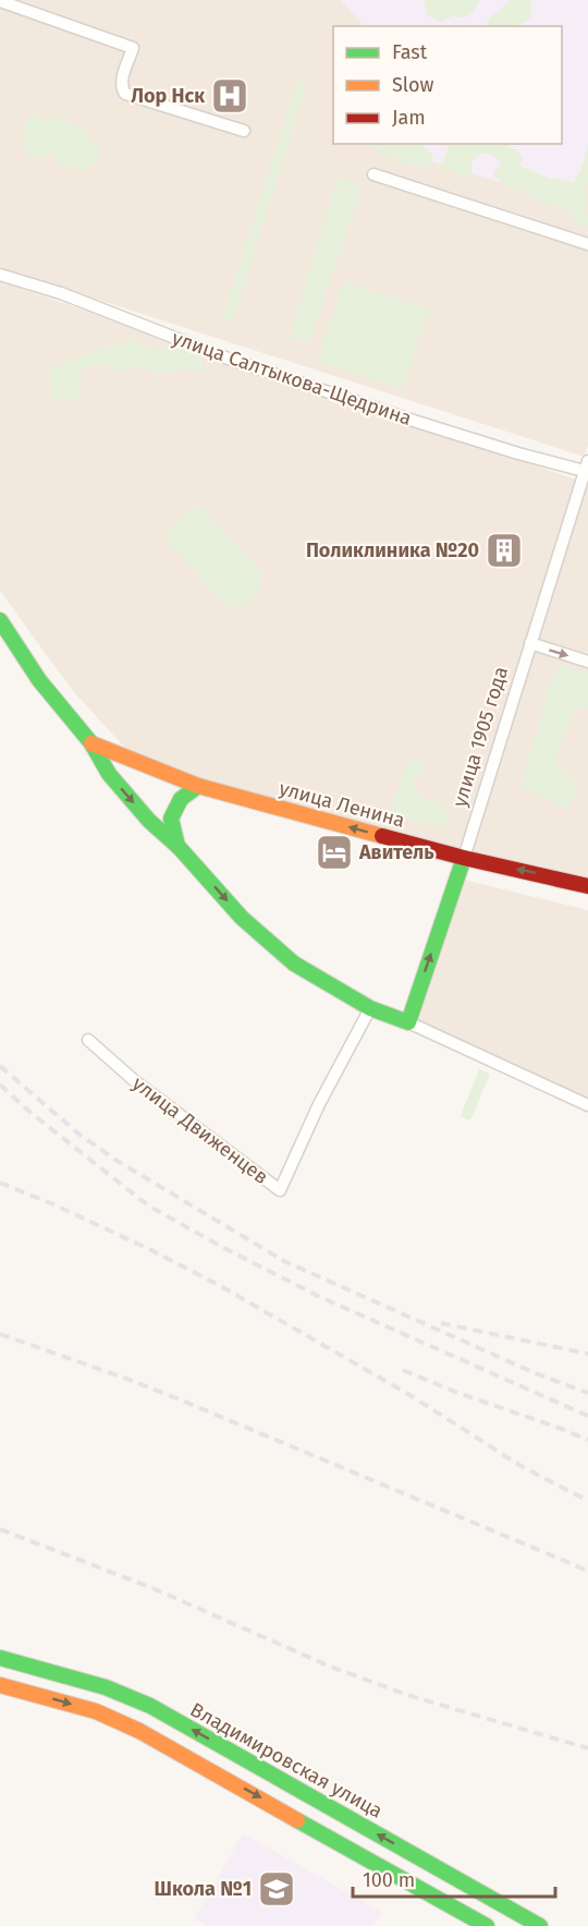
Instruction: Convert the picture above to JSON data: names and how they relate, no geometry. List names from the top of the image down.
{
  "streets": {
    "street": [
      "улица Салтыкова-Щедрина",
      "улица 1905 года",
      "улица Ленина",
      "улица Движенцев",
      "Владимировская улица"
    ]
  },
  "crossings": [
    ["улица Салтыкова-Щедрина", "улица 1905 года"],
    ["улица 1905 года", "улица Ленина"]
  ],
  "one_way": ["улица Ленина"],
  "places": {
    "hospital": ["Лор Нск"],
    "building": ["Поликлиника №20"],
    "hotel": ["Авитель"],
    "school or university": ["Школа №1"]
  },
  "legend": ["Fast", "Slow", "Jam"],
  "scale_bar": "100 m"
}
